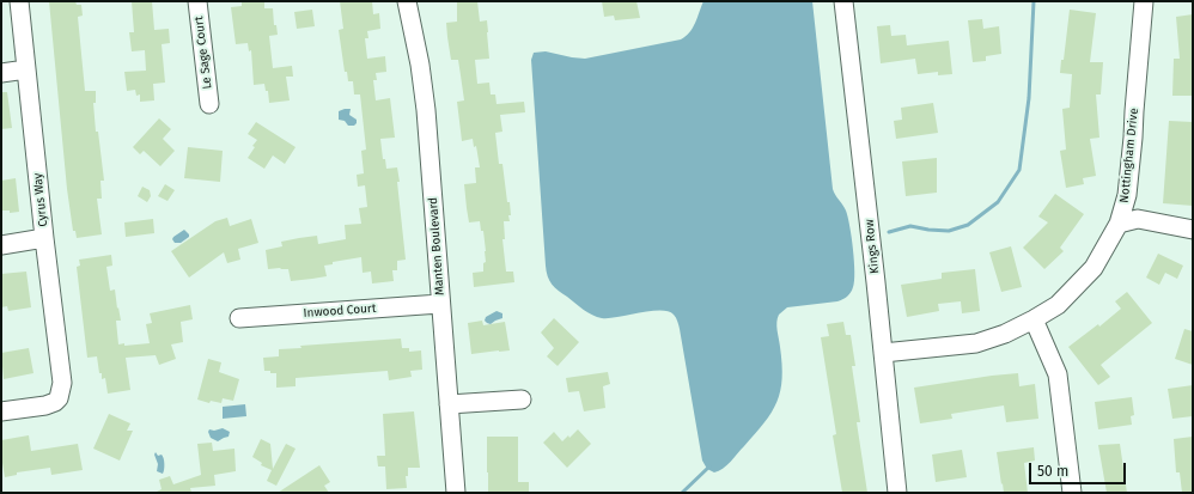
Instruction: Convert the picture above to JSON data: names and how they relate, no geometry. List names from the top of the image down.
{
  "streets": {
    "street": [
      "Le Sage Court",
      "Nottingham Drive",
      "Cyrus Way",
      "Manten Boulevard",
      "Kings Row",
      "Inwood Court"
    ]
  },
  "crossings": [
    ["Nottingham Drive", "Kings Row"],
    ["Manten Boulevard", "Inwood Court"]
  ],
  "scale_bar": "50 m"
}
